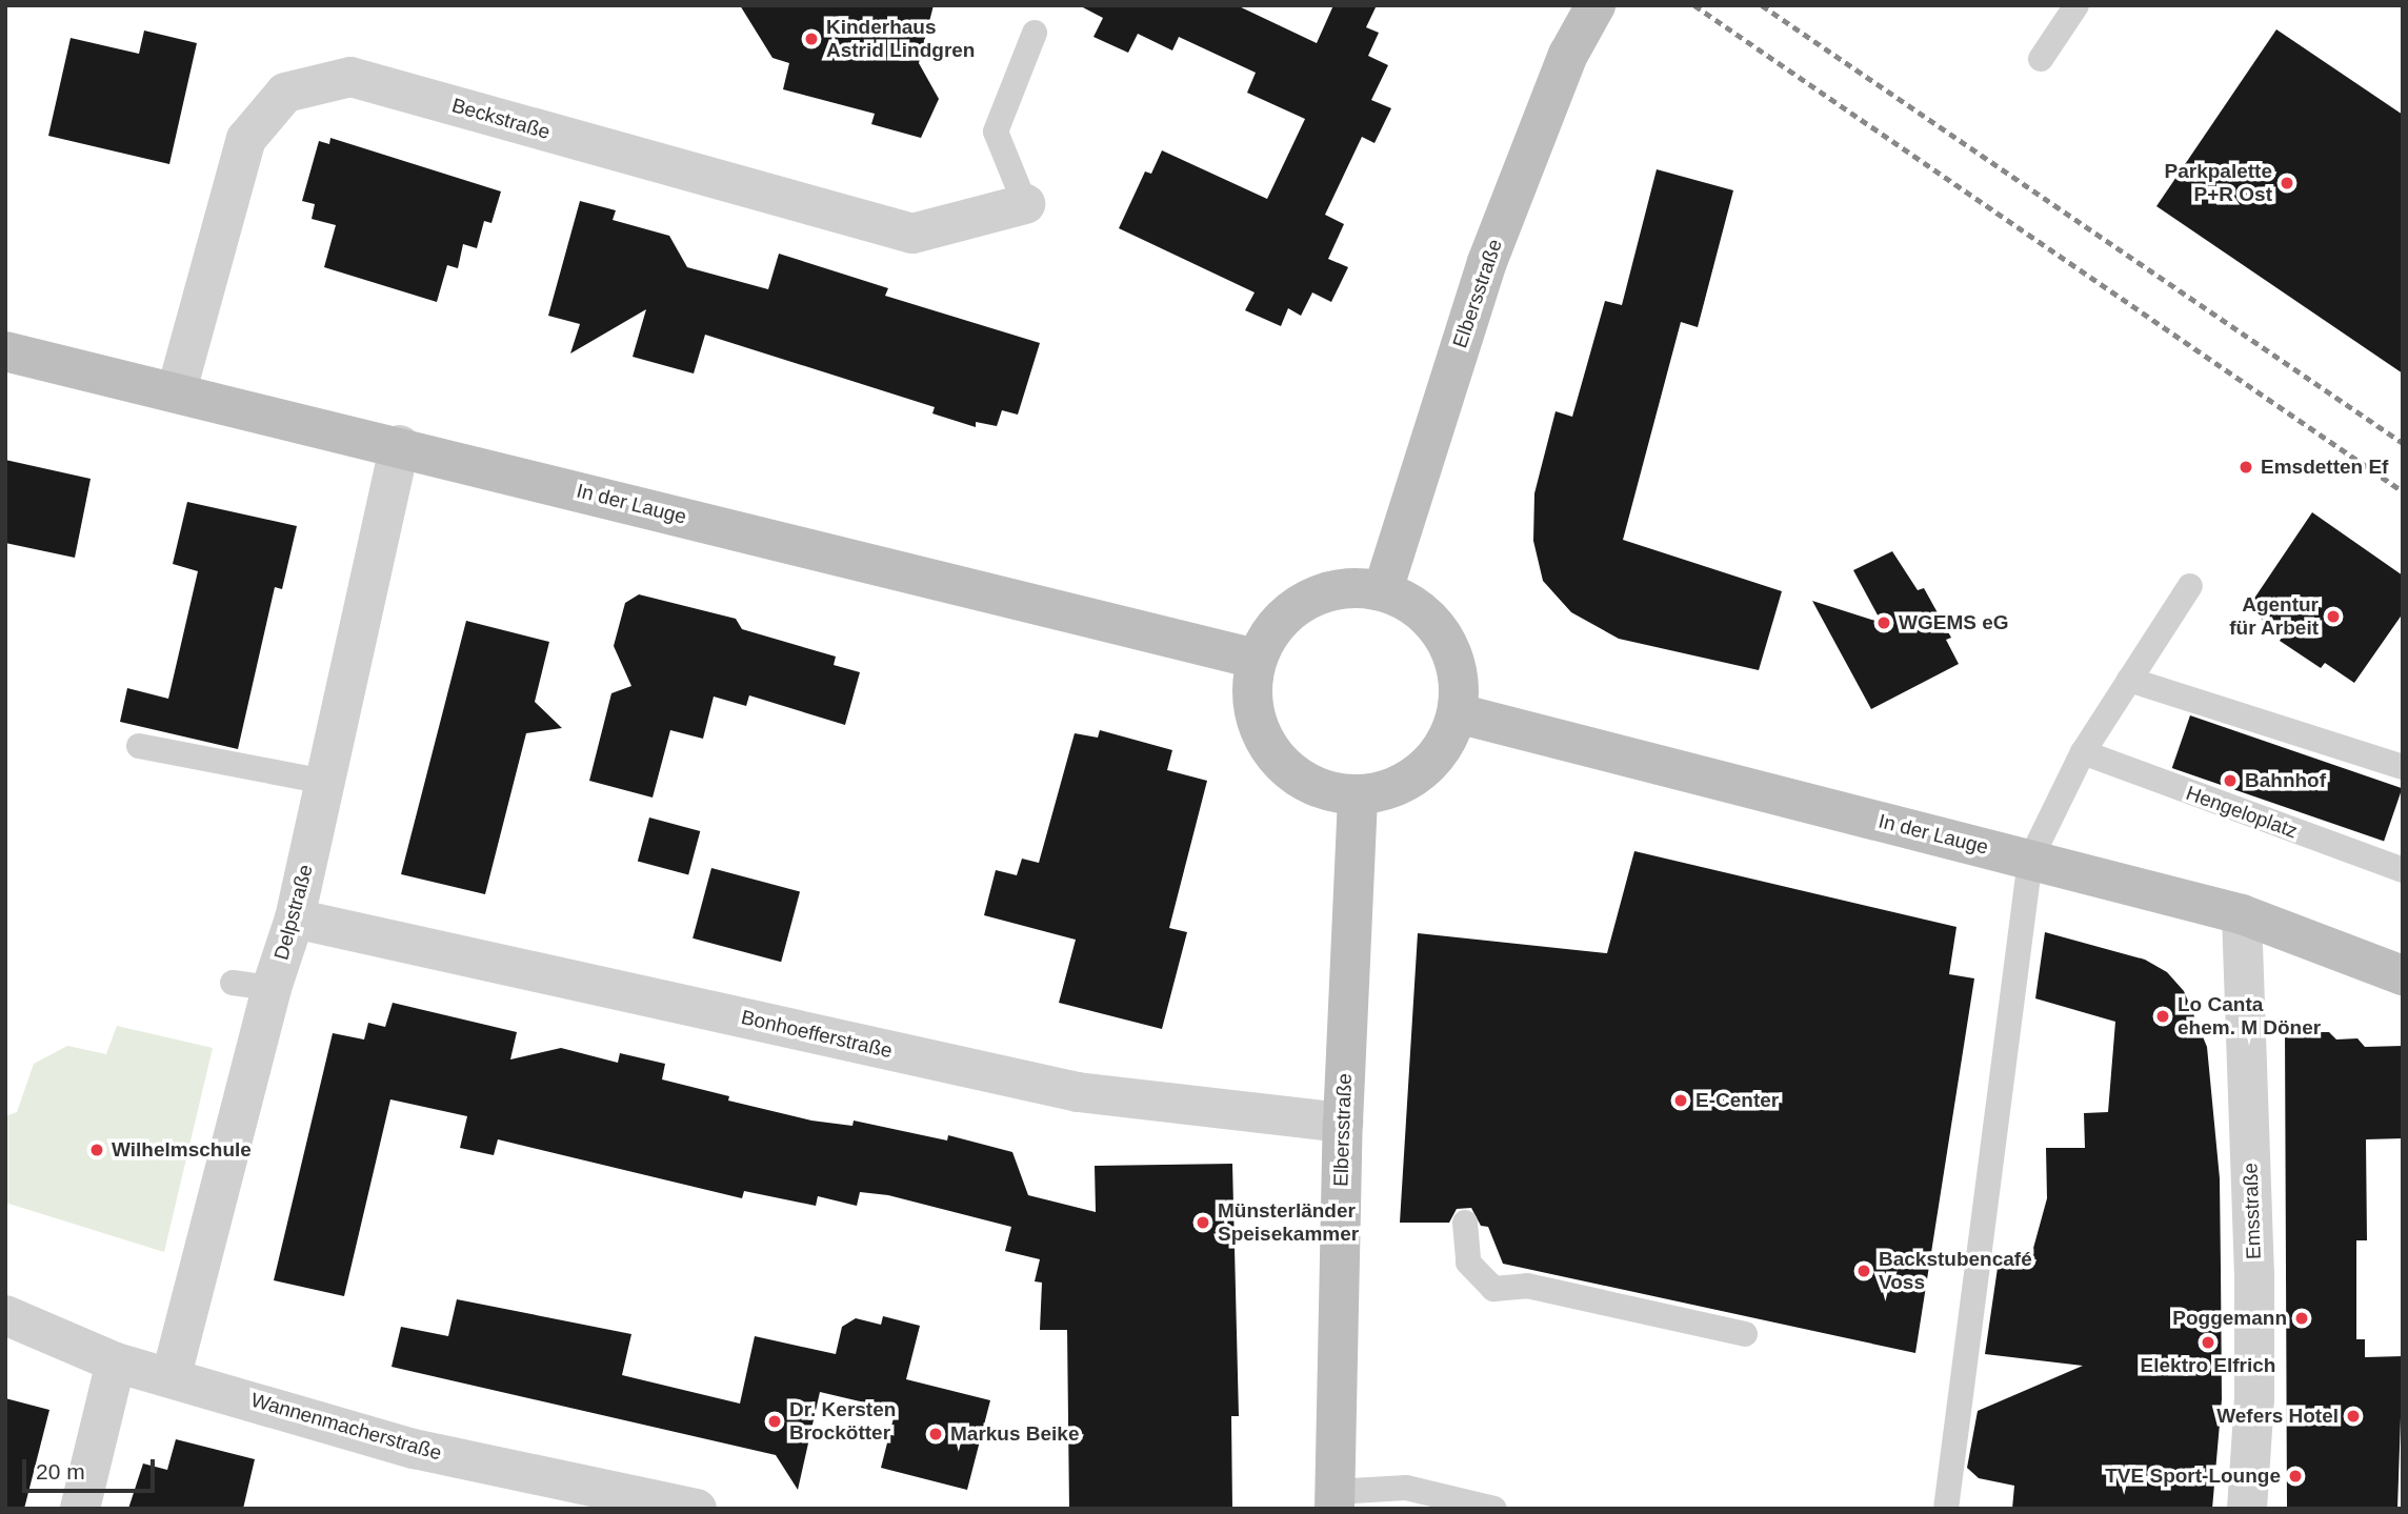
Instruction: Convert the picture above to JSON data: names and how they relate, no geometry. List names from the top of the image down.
{
  "streets": {
    "street": [
      "Beckstraße",
      "Elbersstraße",
      "In der Lauge",
      "Delpstraße",
      "Bonhoefferstraße",
      "Emsstraße",
      "Wannenmacherstraße"
    ],
    "lane": ["Hengeloplatz"]
  },
  "crossings": [
    ["Beckstraße", "In der Lauge"],
    ["Elbersstraße", "In der Lauge"],
    ["Elbersstraße", "Bonhoefferstraße"],
    ["In der Lauge", "Delpstraße"],
    ["In der Lauge", "Emsstraße"],
    ["Delpstraße", "Bonhoefferstraße"],
    ["Delpstraße", "Wannenmacherstraße"]
  ],
  "places": [
    "Kinderhaus Astrid Lindgren",
    "Parkpalette P+R Ost",
    "Emsdetten Ef",
    "Agentur für Arbeit",
    "WGEMS eG",
    "Bahnhof",
    "Lo Canta ehem. M Döner",
    "E-Center",
    "Wilhelmschule",
    "Münsterländer Speisekammer",
    "Backstubencafé Voss",
    "Poggemann",
    "Elektro Elfrich",
    "Wefers Hotel",
    "Dr. Kersten Brockötter",
    "Markus Beike",
    "TVE Sport-Lounge"
  ],
  "scale_bar": "20 m"
}
